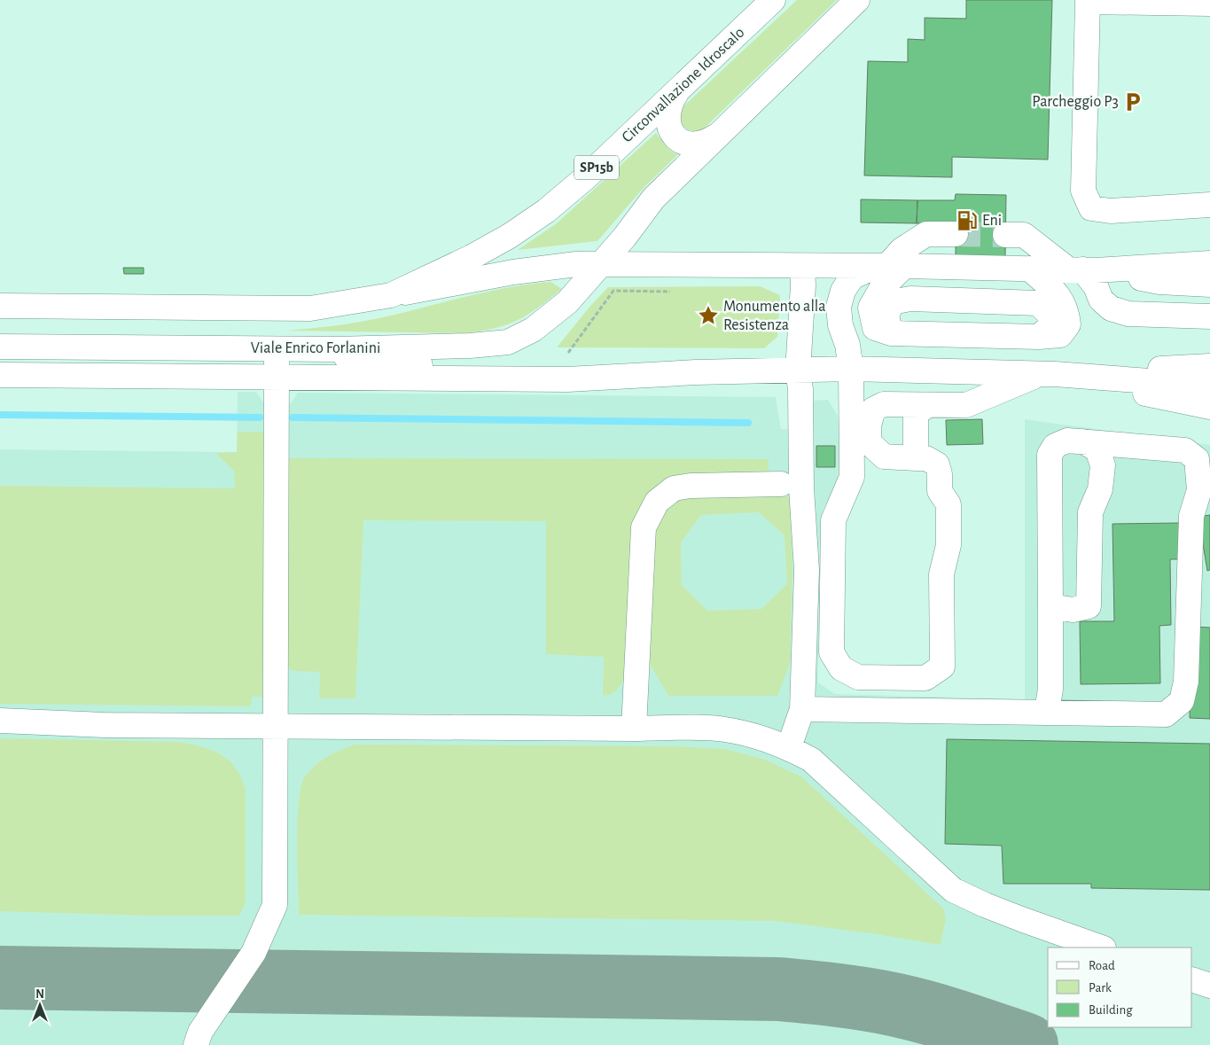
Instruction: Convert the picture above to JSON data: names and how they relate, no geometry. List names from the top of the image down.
{
  "streets": {
    "main road": ["Circonvallazione Idroscalo", "SP15b", "Viale Enrico Forlanini"]
  },
  "places": {
    "parking": ["Parcheggio P3"],
    "fuel station": ["Eni"],
    "place": ["Monumento alla Resistenza"]
  },
  "legend": ["Road", "Park", "Building"],
  "north": "top"
}
